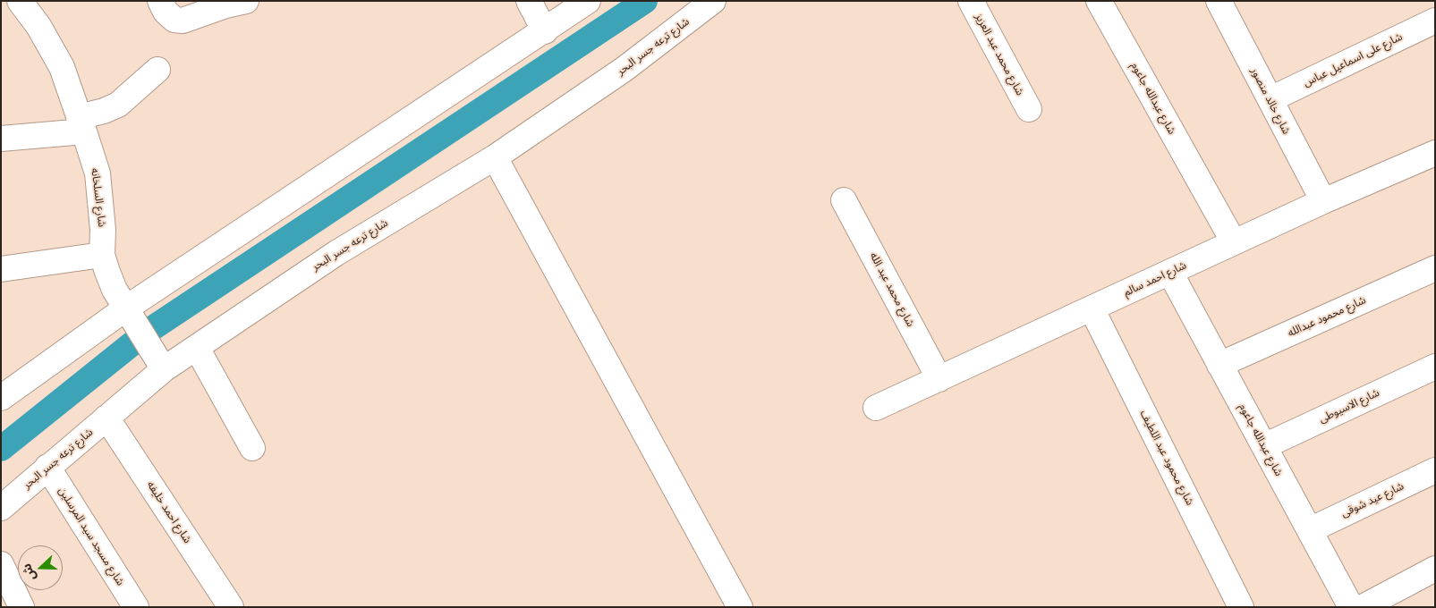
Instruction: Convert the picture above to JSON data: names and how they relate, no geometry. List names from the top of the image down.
{
  "streets": {
    "street": [
      "شارع ترعه جسر البحر",
      "شارع محمد عبد العزيز",
      "شارع على اسماعيل عباس",
      "شارع عبدالله جاعوم",
      "شارع خالد منصور",
      "شارع السلخانه",
      "شارع احمد سالم",
      "شارع محمد عبد الله",
      "شارع محمود عبدالله",
      "شارع الاسيوطى",
      "شارع محمود عبد اللطيف",
      "شارع عيد شوقى",
      "شارع احمد خليفه",
      "شارع مسجد سيد المرسلين"
    ]
  },
  "crossings": [
    ["شارع ترعه جسر البحر", "شارع السلخانه"],
    ["شارع ترعه جسر البحر", "شارع احمد خليفه"],
    ["شارع ترعه جسر البحر", "شارع مسجد سيد المرسلين"],
    ["شارع على اسماعيل عباس", "شارع خالد منصور"],
    ["شارع عبدالله جاعوم", "شارع احمد سالم"],
    ["شارع عبدالله جاعوم", "شارع محمود عبدالله"],
    ["شارع عبدالله جاعوم", "شارع الاسيوطى"],
    ["شارع عبدالله جاعوم", "شارع عيد شوقى"],
    ["شارع خالد منصور", "شارع احمد سالم"],
    ["شارع احمد سالم", "شارع محمد عبد الله"],
    ["شارع احمد سالم", "شارع محمود عبد اللطيف"]
  ],
  "north": "left"
}
